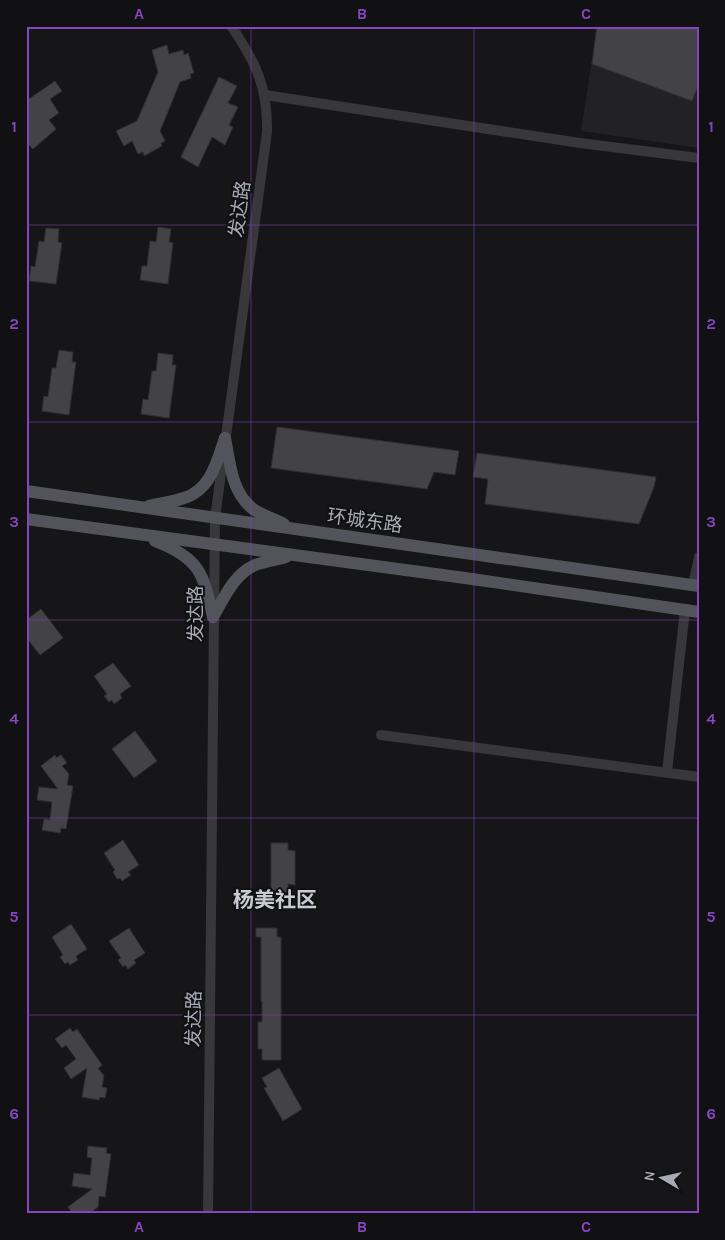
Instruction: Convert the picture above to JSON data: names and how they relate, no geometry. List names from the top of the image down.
{
  "streets": {
    "main road": ["环城东路"],
    "street": ["发达路"]
  },
  "crossings": [
    ["发达路", "环城东路"]
  ],
  "districts": ["杨美社区"],
  "north": "left",
  "grid": {
    "columns": ["A", "B", "C"],
    "rows": [
      "1",
      "2",
      "3",
      "4",
      "5",
      "6"
    ]
  }
}
